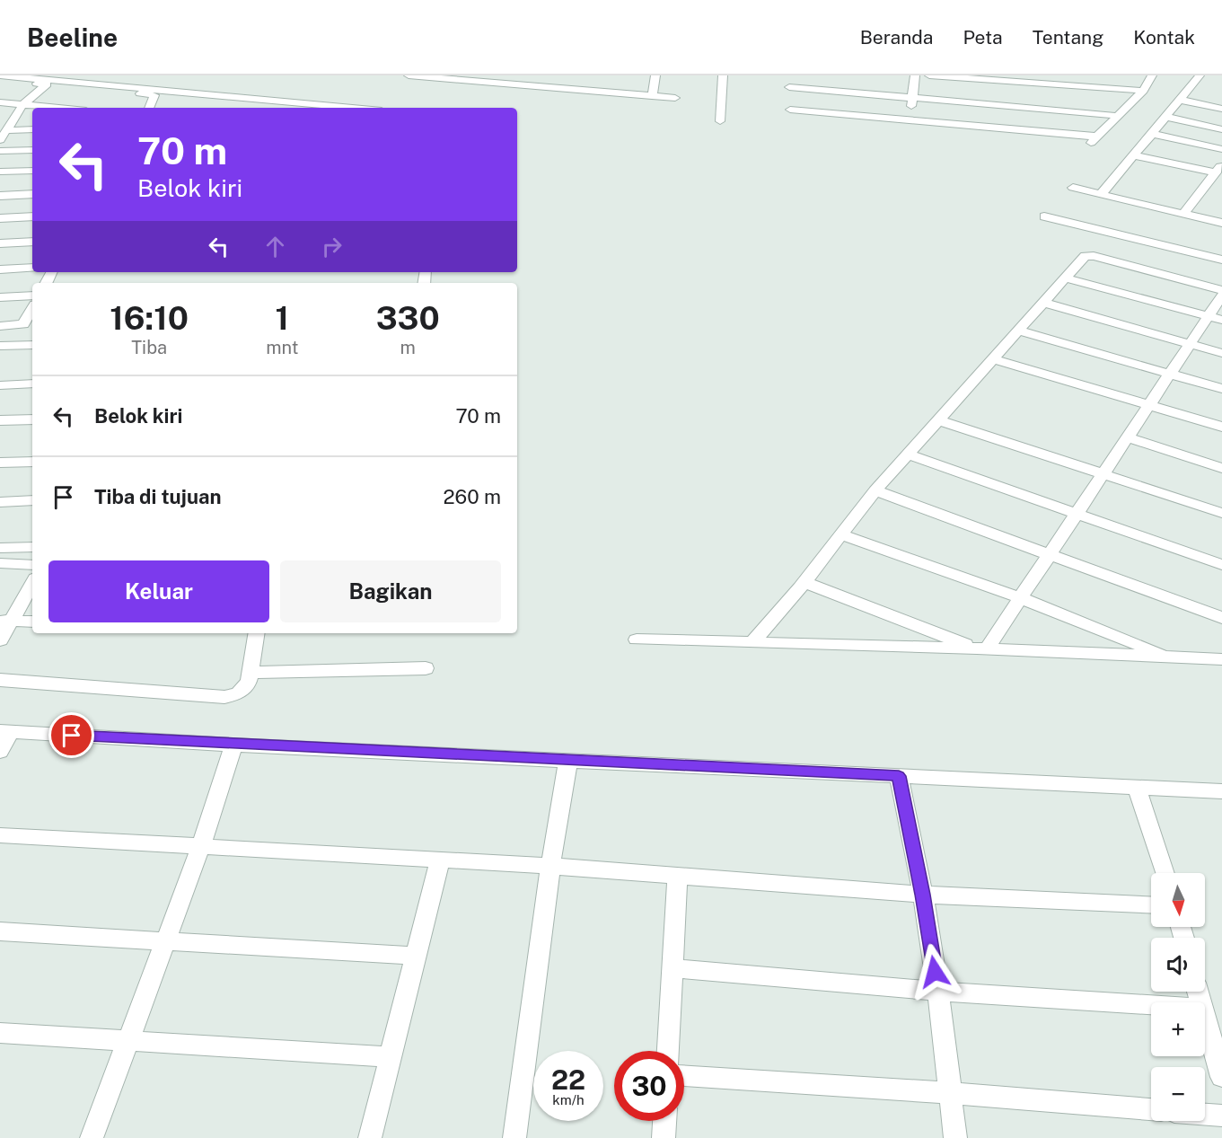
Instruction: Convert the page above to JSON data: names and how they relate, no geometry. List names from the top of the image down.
{
  "north": "bottom",
  "page": {
    "header": "Beeline",
    "nav": [
      "Beranda",
      "Peta",
      "Tentang",
      "Kontak"
    ],
    "turn": ["70 m", "Belok kiri"],
    "eta": [
      "16:10",
      "Tiba",
      "1",
      "mnt",
      "330",
      "m"
    ],
    "list": [
      {
        "name": "Belok kiri",
        "value": "70 m"
      },
      {
        "name": "Tiba di tujuan",
        "value": "260 m"
      }
    ],
    "buttons": ["Keluar", "Bagikan"],
    "map_buttons": ["+", "−"],
    "speed": "22 km/h",
    "limit": "30"
  }
}
